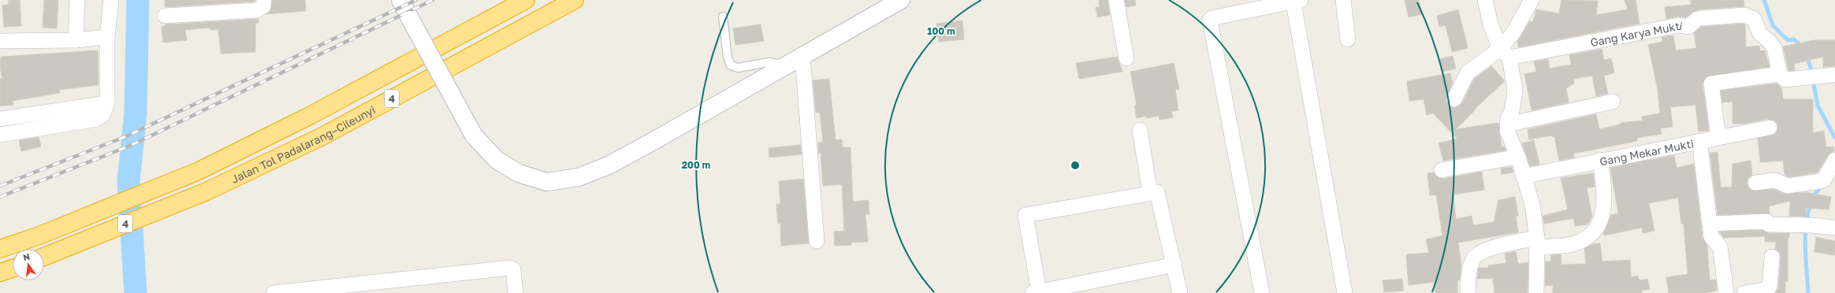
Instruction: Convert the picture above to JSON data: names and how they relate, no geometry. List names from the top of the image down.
{
  "streets": {
    "highway": ["4", "Jalan Tol Padalarang–Cileunyi"],
    "street": ["Gang Karya Mukti", "Gang Mekar Mukti"]
  },
  "north": "top",
  "rings": ["100 m", "200 m"]
}
